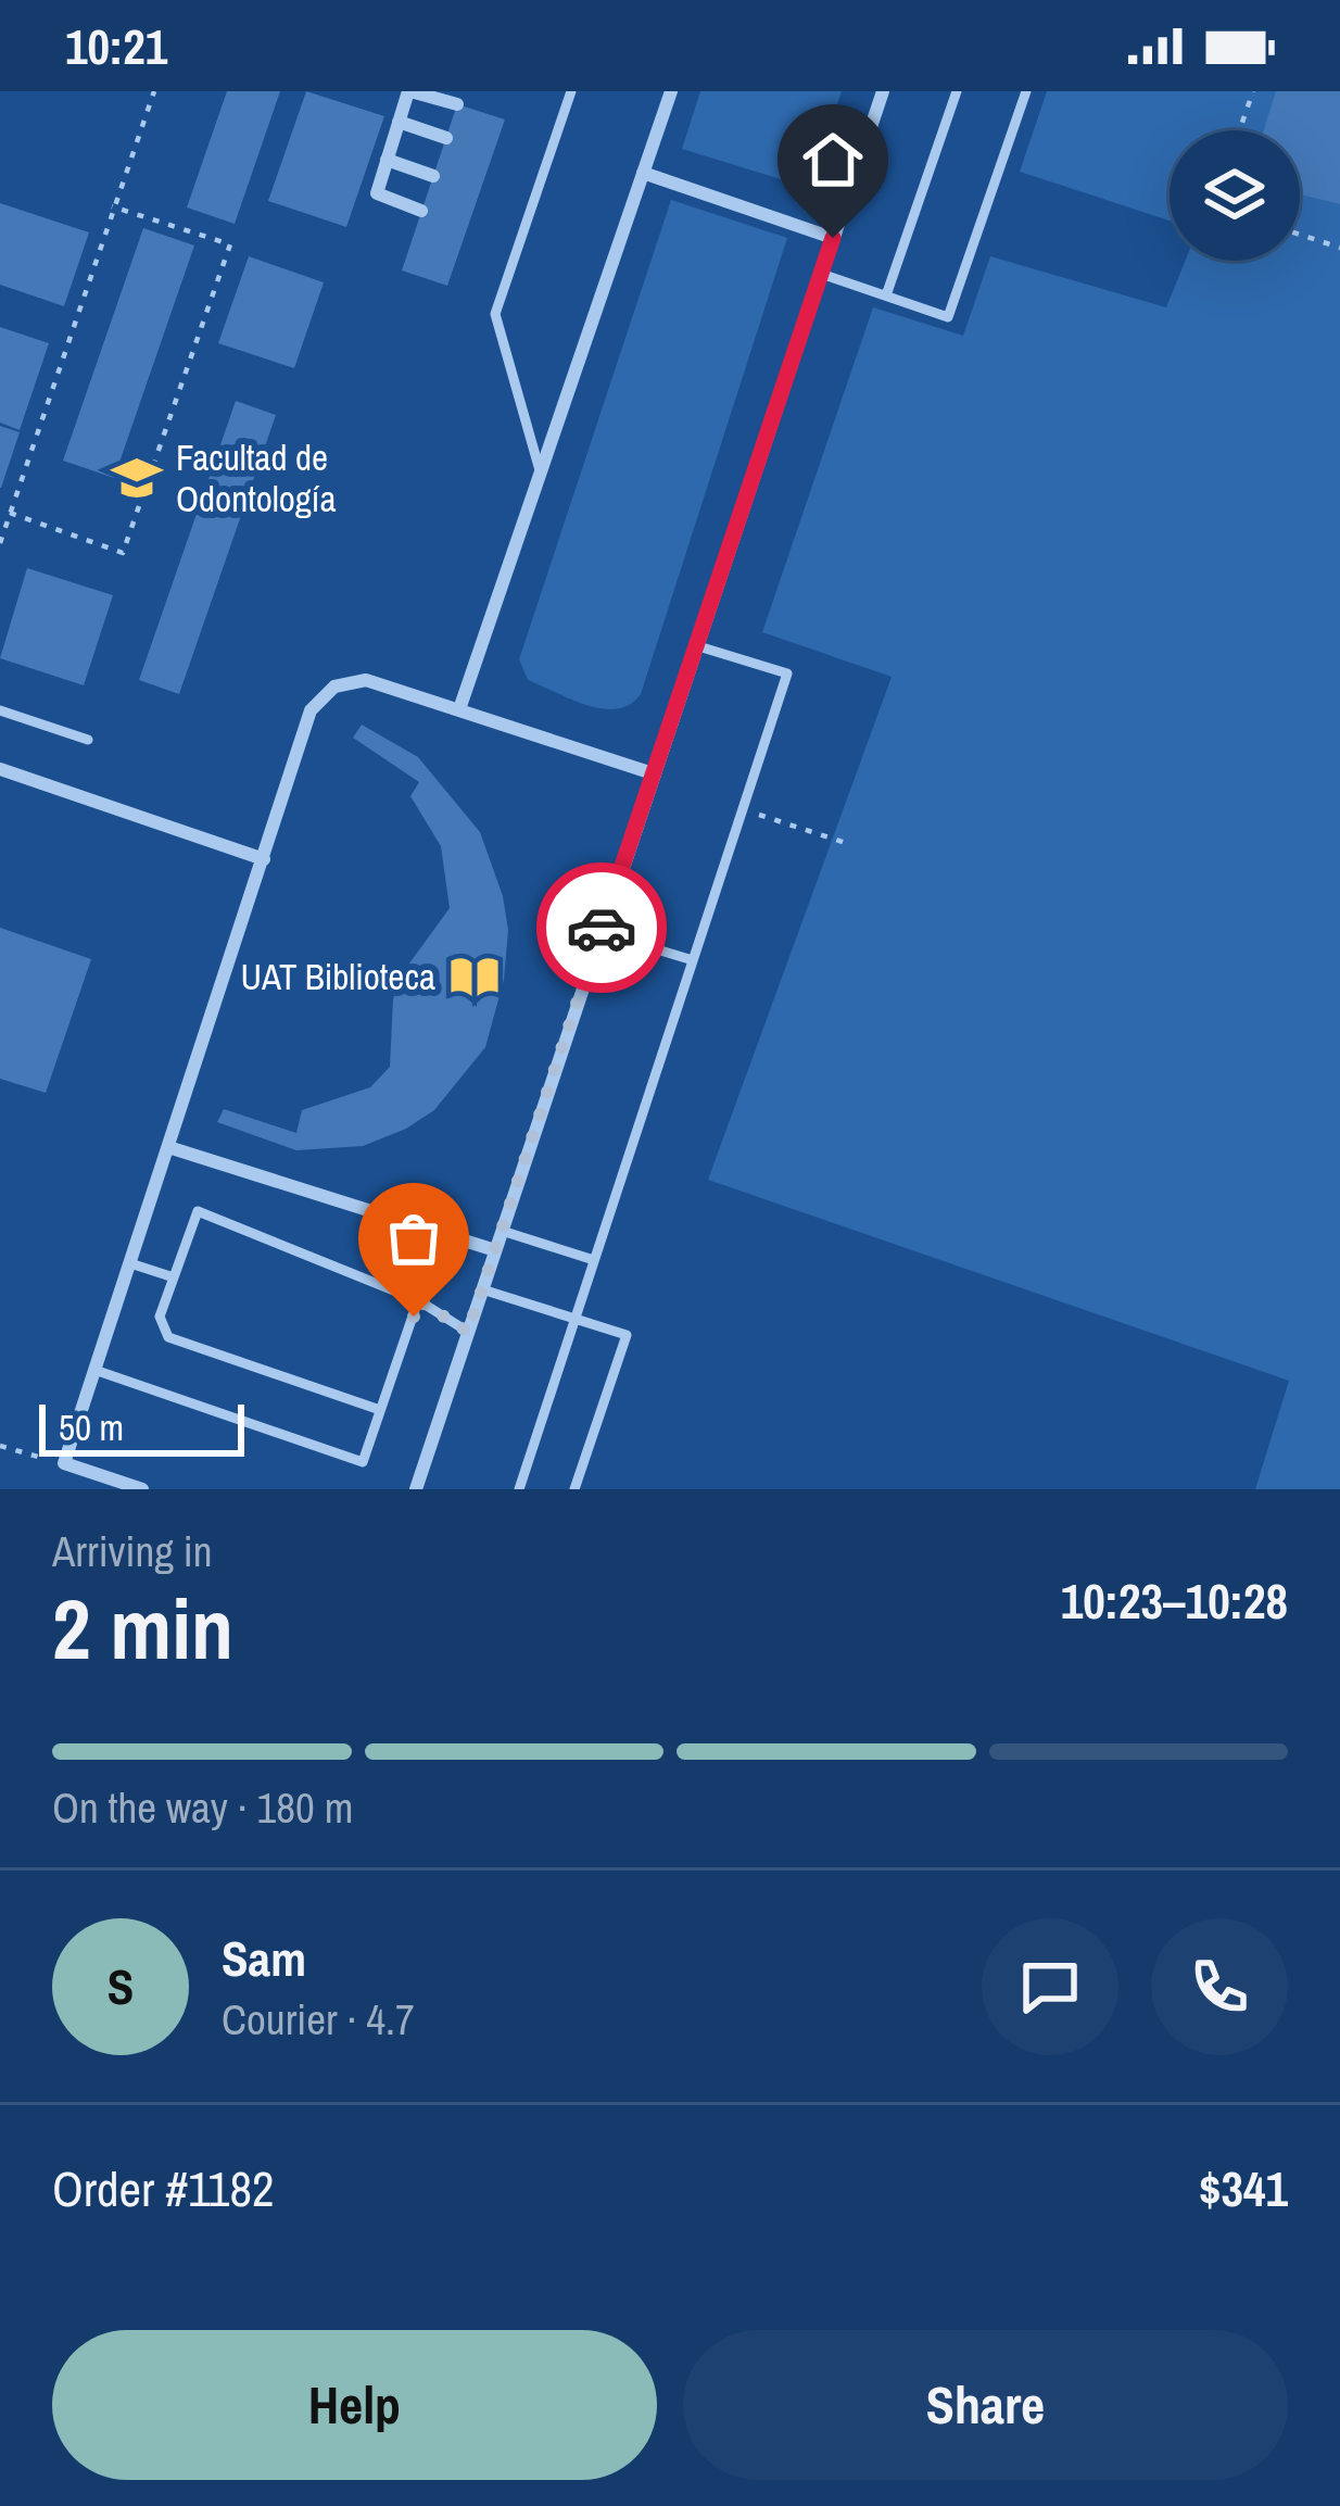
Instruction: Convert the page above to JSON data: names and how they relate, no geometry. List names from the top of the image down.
{
  "places": {
    "school or university": ["Facultad de Odontología"],
    "library": ["UAT Biblioteca"]
  },
  "scale_bar": "50 m",
  "page": {
    "status": "10:21",
    "scale": "50 m",
    "heading": ["2 min", "Arriving in", "10:23–10:28"],
    "panel": [
      "Sam",
      "Courier · 4.7",
      "Order #1182",
      "$341"
    ],
    "bar": "On the way · 180 m",
    "round": "S",
    "buttons": ["Help", "Share"]
  }
}
